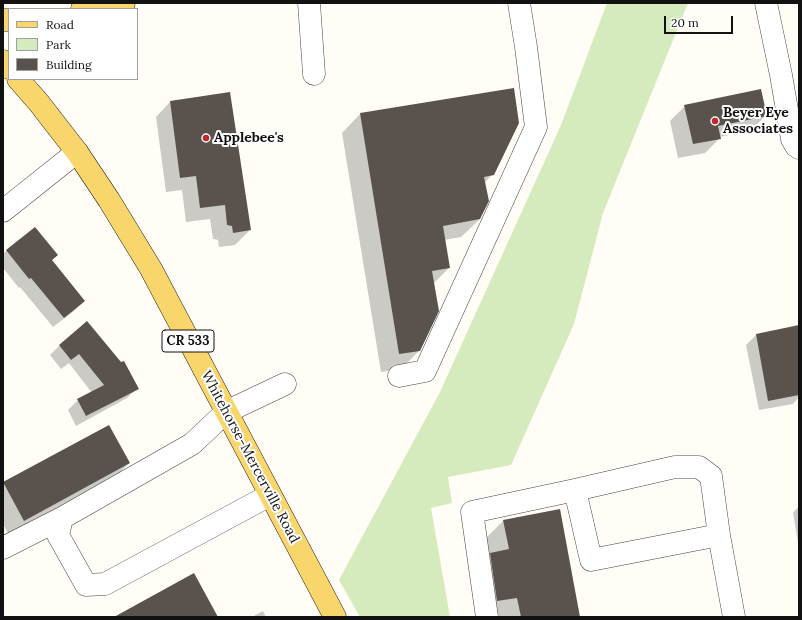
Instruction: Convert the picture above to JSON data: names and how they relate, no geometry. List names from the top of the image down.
{
  "streets": {
    "main road": ["CR 533", "Whitehorse-Mercerville Road"]
  },
  "places": ["Beyer Eye Associates", "Applebee's"],
  "legend": ["Road", "Park", "Building"],
  "scale_bar": "20 m"
}
